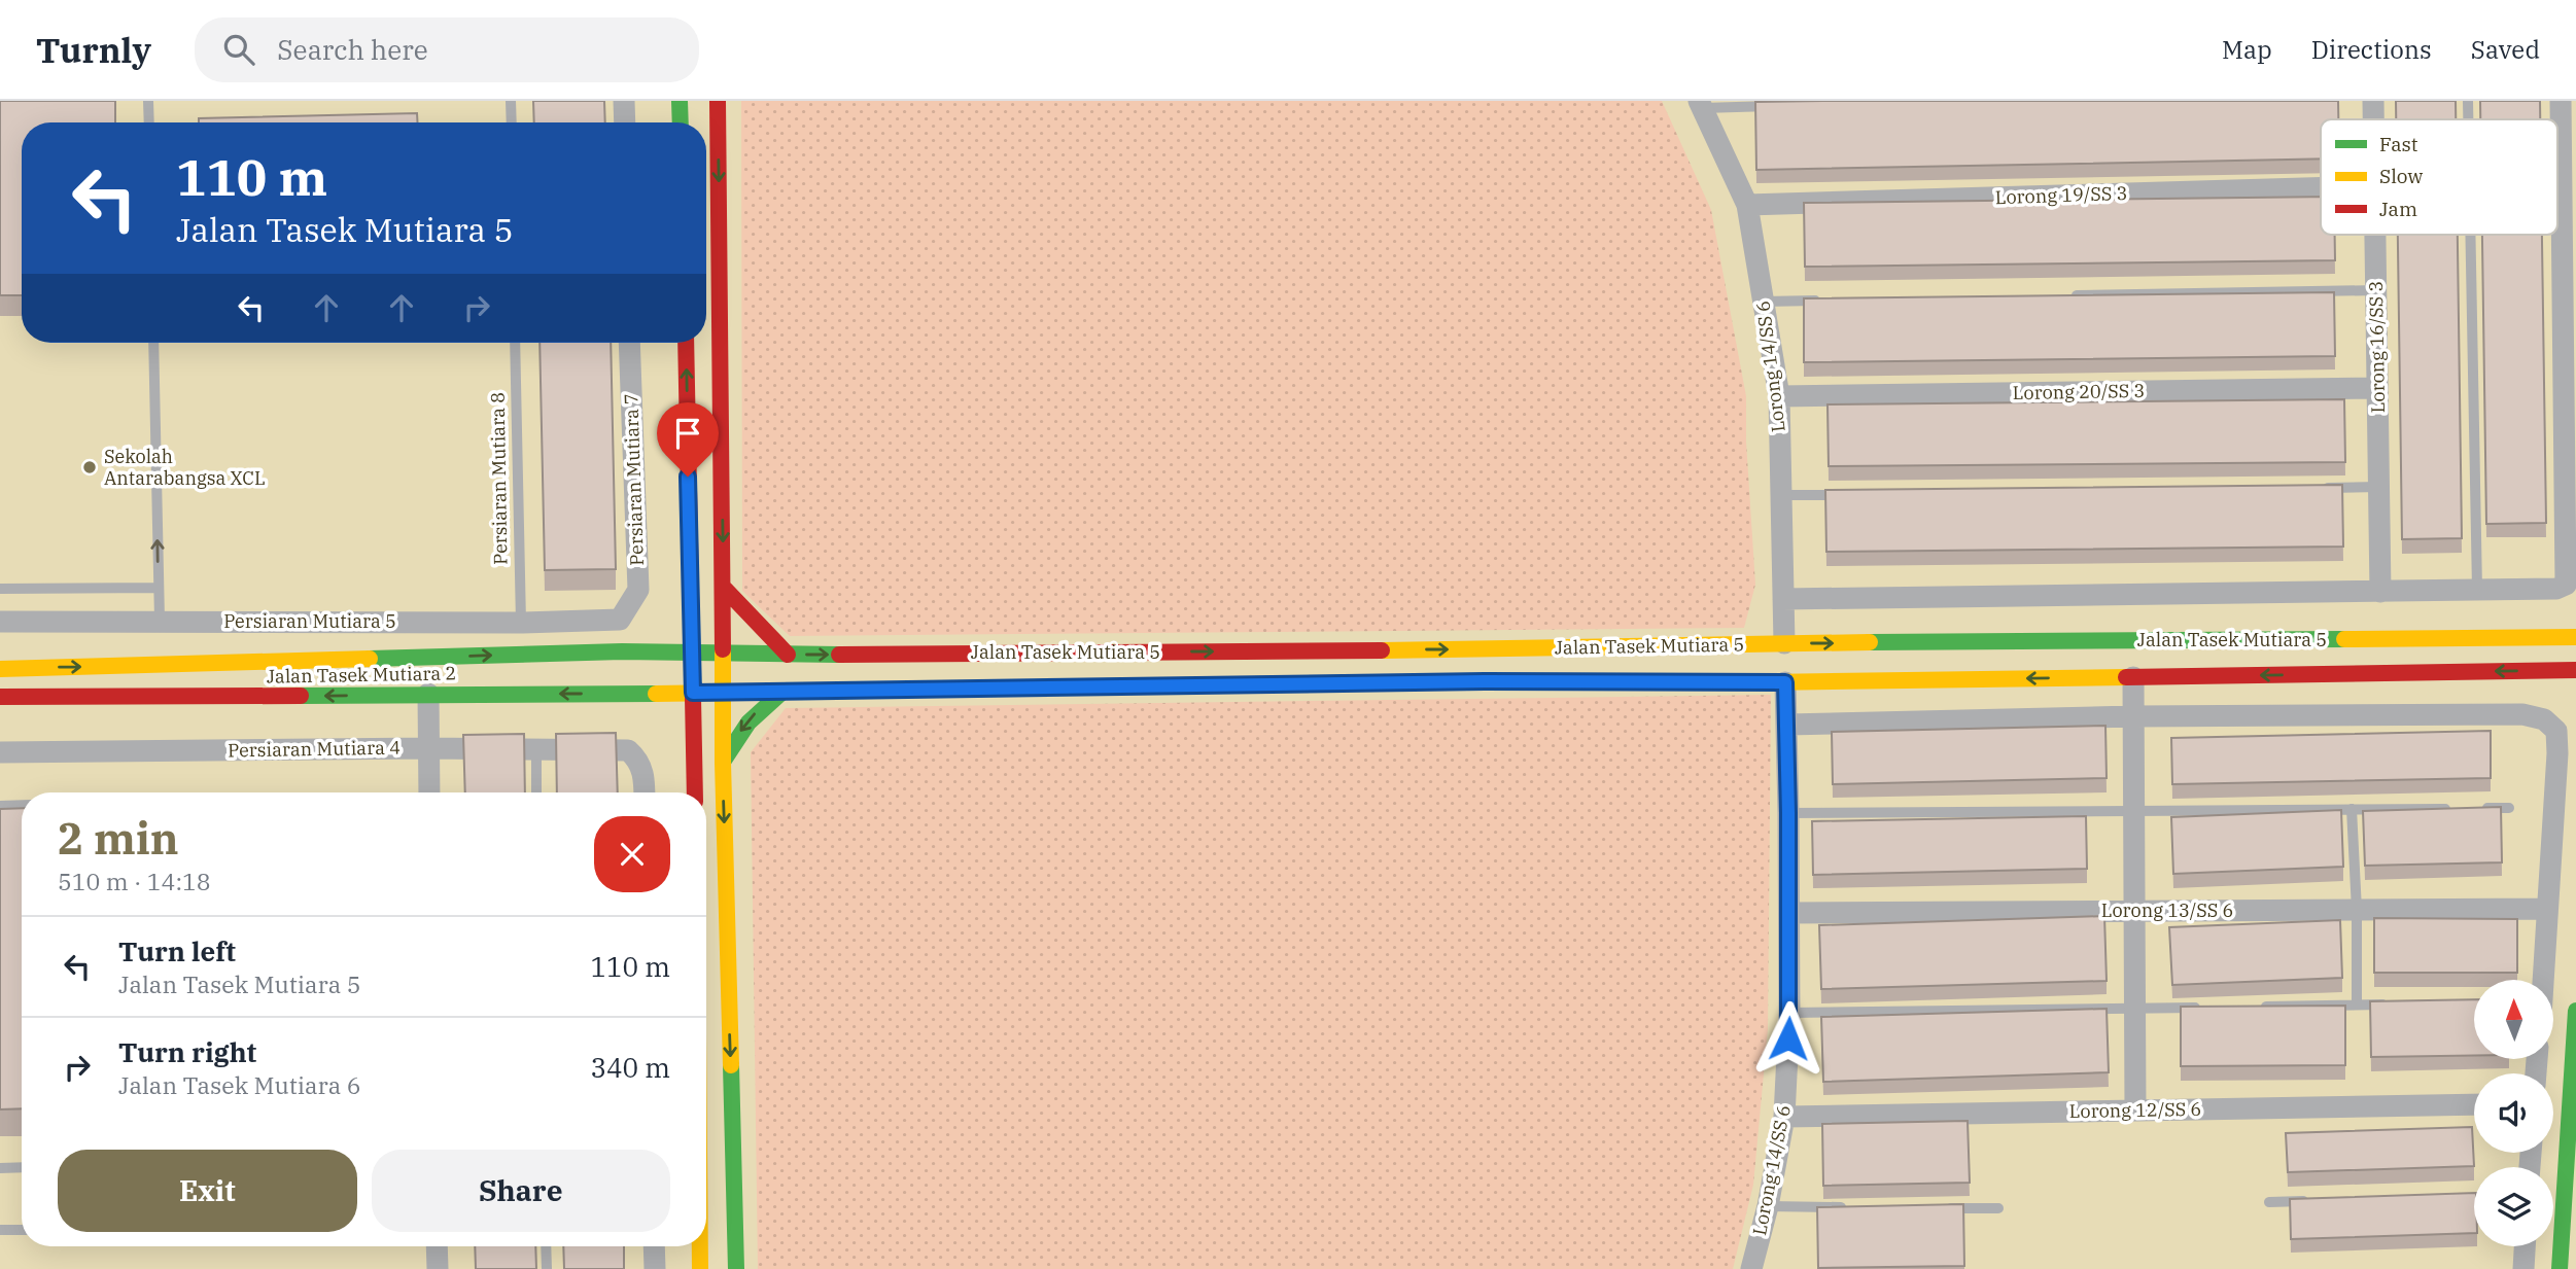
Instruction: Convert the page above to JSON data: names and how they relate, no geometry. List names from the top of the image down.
{
  "streets": {
    "street": [
      "Lorong 19/SS 3",
      "Lorong 16/SS 3",
      "Lorong 14/SS 6",
      "Lorong 20/SS 3",
      "Persiaran Mutiara 7",
      "Persiaran Mutiara 5",
      "Jalan Tasek Mutiara 5",
      "Jalan Tasek Mutiara 2",
      "Persiaran Mutiara 4",
      "Lorong 13/SS 6",
      "Lorong 12/SS 6"
    ],
    "lane": ["Persiaran Mutiara 8"]
  },
  "crossings": [
    ["Lorong 19/SS 3", "Lorong 14/SS 6"],
    ["Lorong 16/SS 3", "Lorong 20/SS 3"],
    ["Lorong 14/SS 6", "Lorong 20/SS 3"],
    ["Lorong 14/SS 6", "Jalan Tasek Mutiara 5"],
    ["Lorong 14/SS 6", "Lorong 13/SS 6"],
    ["Lorong 14/SS 6", "Lorong 12/SS 6"],
    ["Persiaran Mutiara 8", "Persiaran Mutiara 5"],
    ["Persiaran Mutiara 7", "Persiaran Mutiara 5"],
    ["Jalan Tasek Mutiara 5", "Jalan Tasek Mutiara 2"]
  ],
  "places": ["Sekolah Antarabangsa XCL"],
  "legend": ["Fast", "Slow", "Jam"],
  "north": "top",
  "page": {
    "header": "Turnly",
    "search": "Search here",
    "nav": ["Map", "Directions", "Saved"],
    "turn": ["110 m", "Jalan Tasek Mutiara 5"],
    "heading": ["2 min", "510 m · 14:18"],
    "list": [
      {
        "name": "Turn left",
        "note": "Jalan Tasek Mutiara 5",
        "value": "110 m"
      },
      {
        "name": "Turn right",
        "note": "Jalan Tasek Mutiara 6",
        "value": "340 m"
      }
    ],
    "buttons": ["Exit", "Share"]
  }
}
